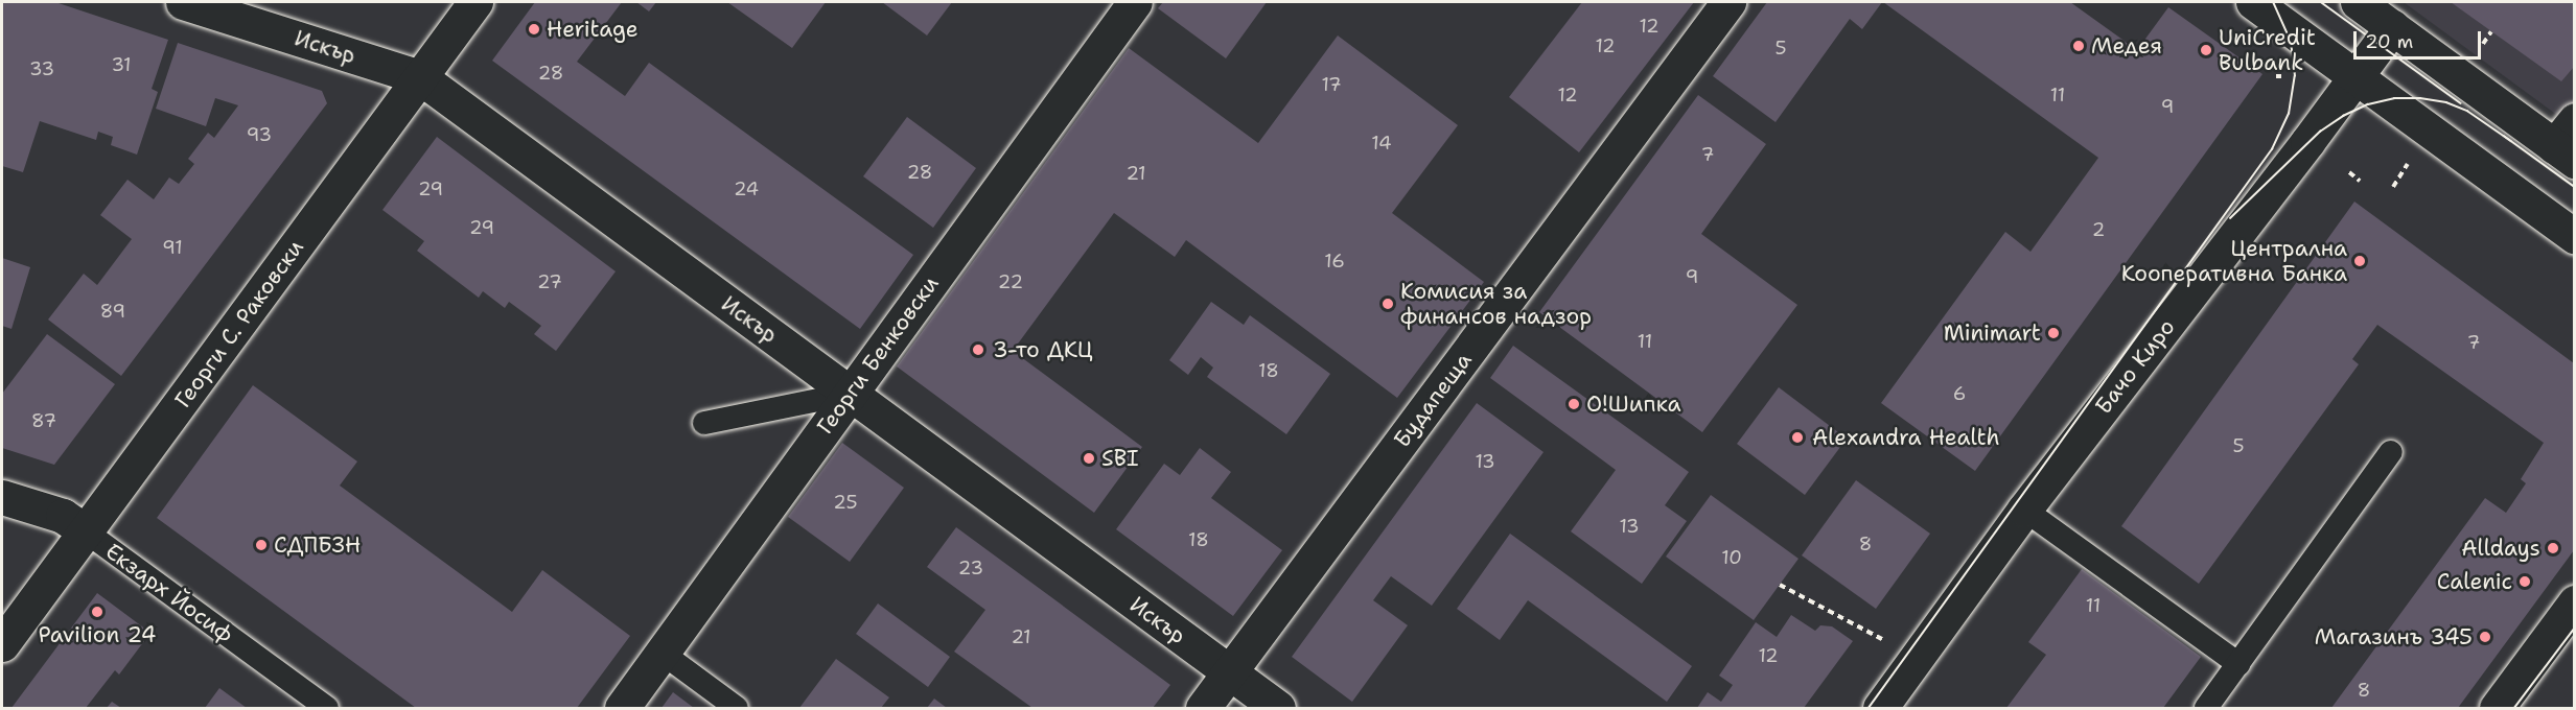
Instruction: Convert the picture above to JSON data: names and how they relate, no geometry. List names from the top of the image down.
{
  "streets": {
    "street": [
      "Искър",
      "Георги С. Раковски",
      "Георги Бенковски",
      "Бачо Киро",
      "Будапеща",
      "Екзарх Йосиф"
    ]
  },
  "crossings": [
    ["Искър", "Георги С. Раковски"],
    ["Искър", "Георги Бенковски"],
    ["Искър", "Будапеща"],
    ["Георги С. Раковски", "Екзарх Йосиф"]
  ],
  "places": [
    "Heritage",
    "Медея",
    "UniCredit Bulbank",
    "Централна Кооперативна Банка",
    "Комисия за финансов надзор",
    "Minimart",
    "3-то ДКЦ",
    "О!Шипка",
    "Alexandra Health",
    "SBI",
    "СДПБЗН",
    "Alldays",
    "Calenic",
    "Pavilion 24",
    "Магазинъ 345"
  ],
  "house_numbers": [
    "12",
    "12",
    "5",
    "31",
    "33",
    "28",
    "17",
    "12",
    "11",
    "9",
    "93",
    "14",
    "7",
    "28",
    "21",
    "29",
    "24",
    "29",
    "2",
    "91",
    "16",
    "9",
    "27",
    "22",
    "89",
    "11",
    "7",
    "18",
    "6",
    "87",
    "5",
    "13",
    "25",
    "13",
    "18",
    "8",
    "10",
    "23",
    "11",
    "21",
    "12",
    "8"
  ],
  "scale_bar": "20 m"
}
